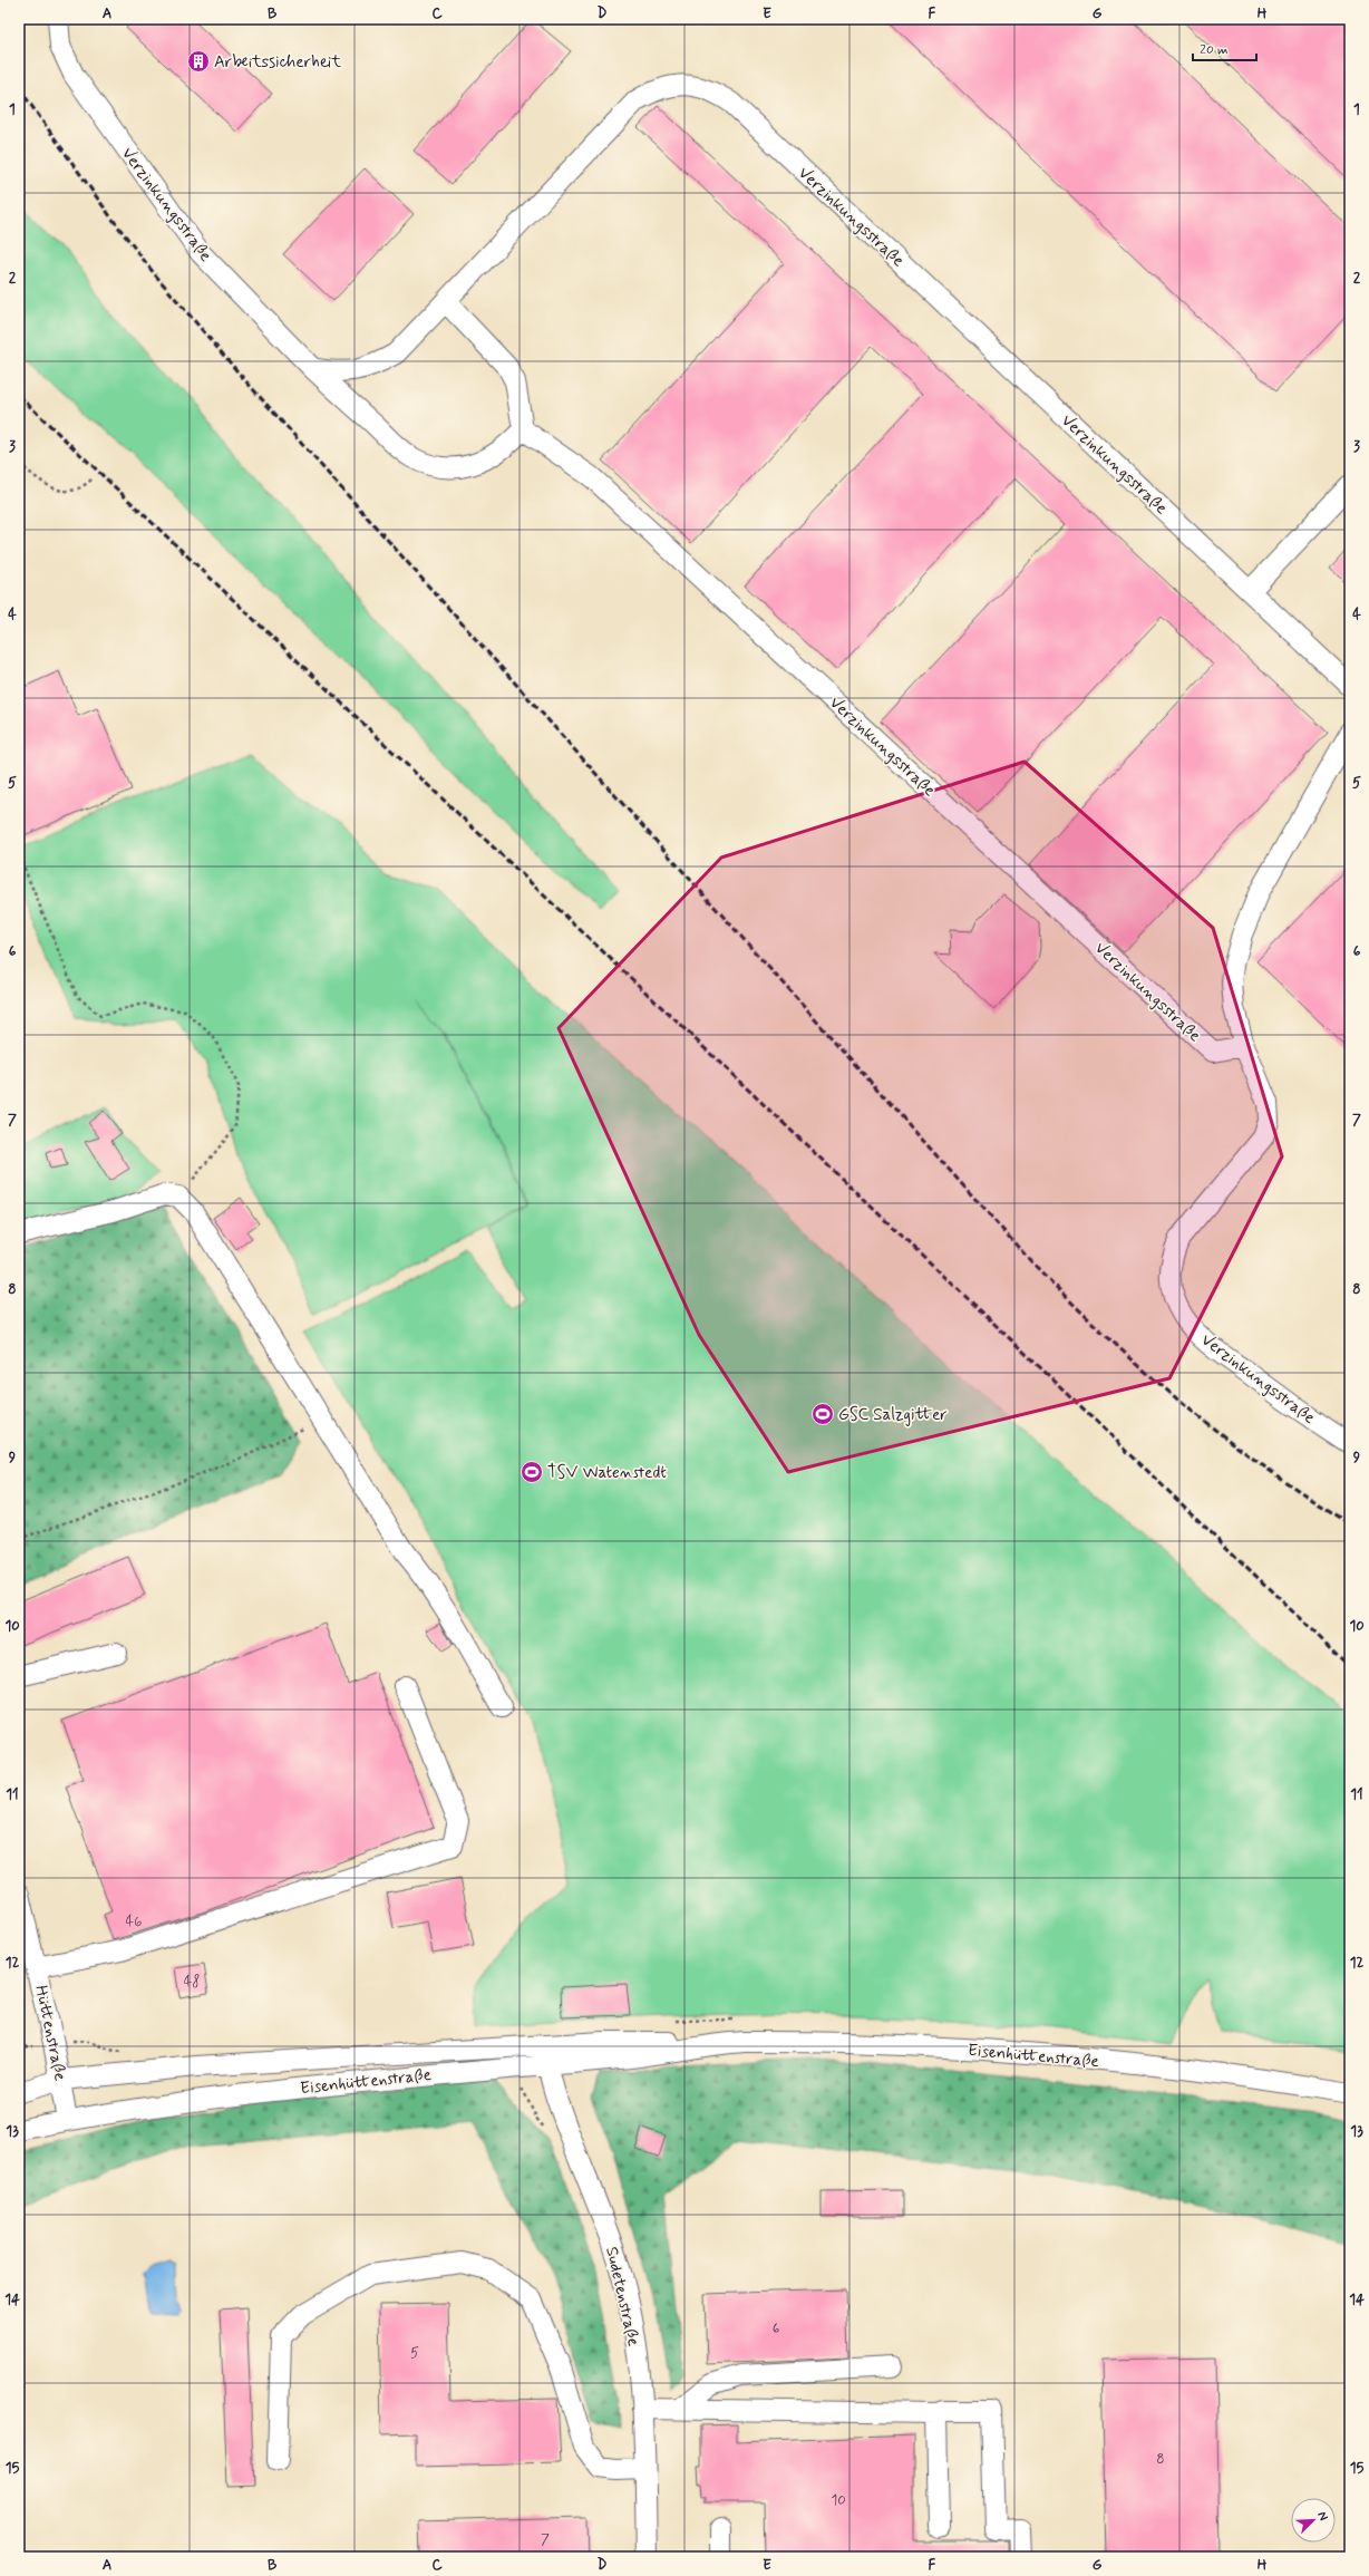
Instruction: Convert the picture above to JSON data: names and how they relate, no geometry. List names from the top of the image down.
{
  "streets": {
    "street": [
      "Verzinkungsstraße",
      "Hüttenstraße",
      "Eisenhüttenstraße",
      "Sudetenstraße"
    ]
  },
  "crossings": [
    ["Hüttenstraße", "Eisenhüttenstraße"],
    ["Eisenhüttenstraße", "Sudetenstraße"]
  ],
  "places": {
    "building": ["Arbeitssicherheit"],
    "sports": ["GSC Salzgitter", "TSV Watenstedt"]
  },
  "house_numbers": [
    "46",
    "48",
    "6",
    "5",
    "8",
    "10",
    "7"
  ],
  "scale_bar": "20 m",
  "north": "top right",
  "grid": {
    "columns": [
      "A",
      "B",
      "C",
      "D",
      "E",
      "F",
      "G",
      "H"
    ],
    "rows": [
      "1",
      "2",
      "3",
      "4",
      "5",
      "6",
      "7",
      "8",
      "9",
      "10",
      "11",
      "12",
      "13",
      "14",
      "15"
    ]
  }
}
